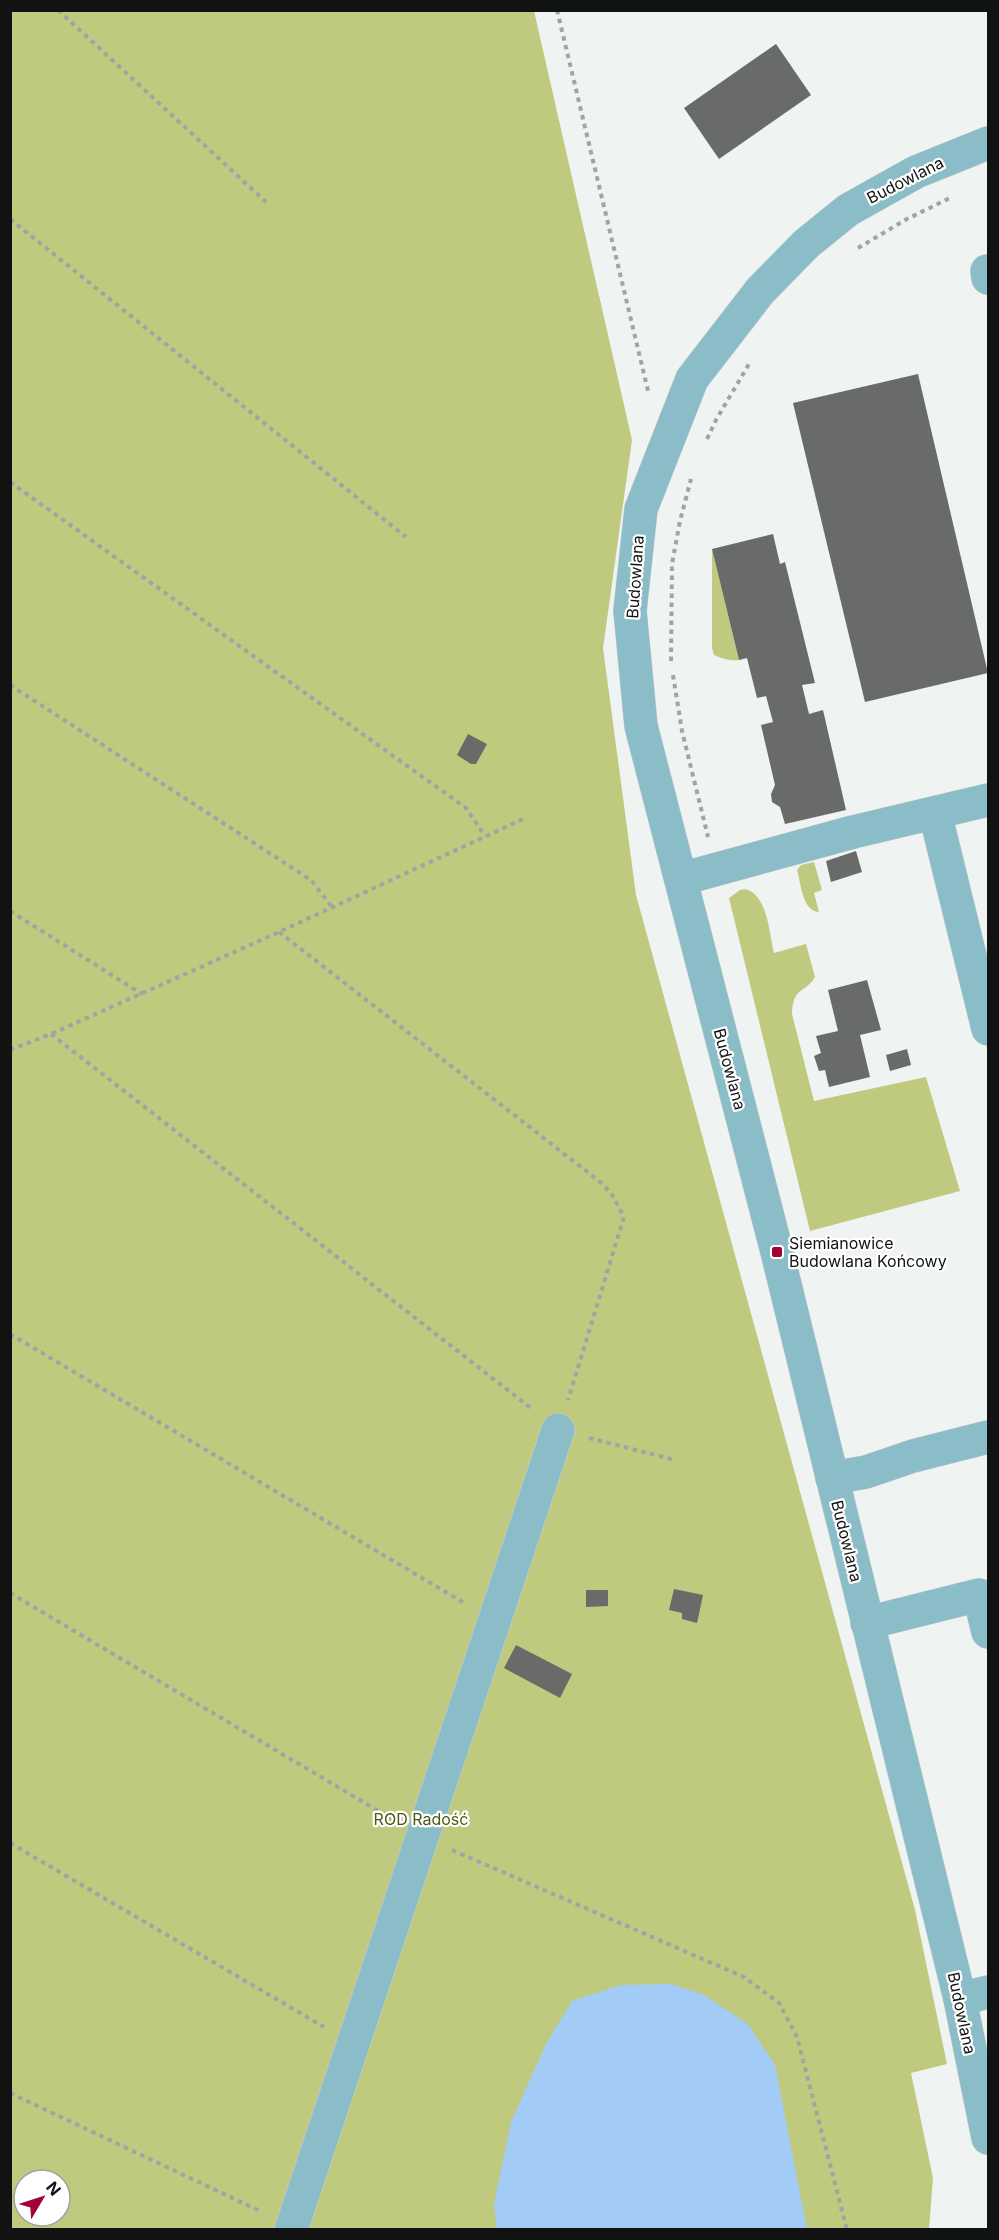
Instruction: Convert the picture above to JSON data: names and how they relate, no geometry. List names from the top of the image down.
{
  "streets": {
    "street": ["Budowlana"]
  },
  "parks": ["ROD Radość"],
  "places": {
    "transit": ["Siemianowice Budowlana Końcowy"]
  },
  "north": "top right"
}
